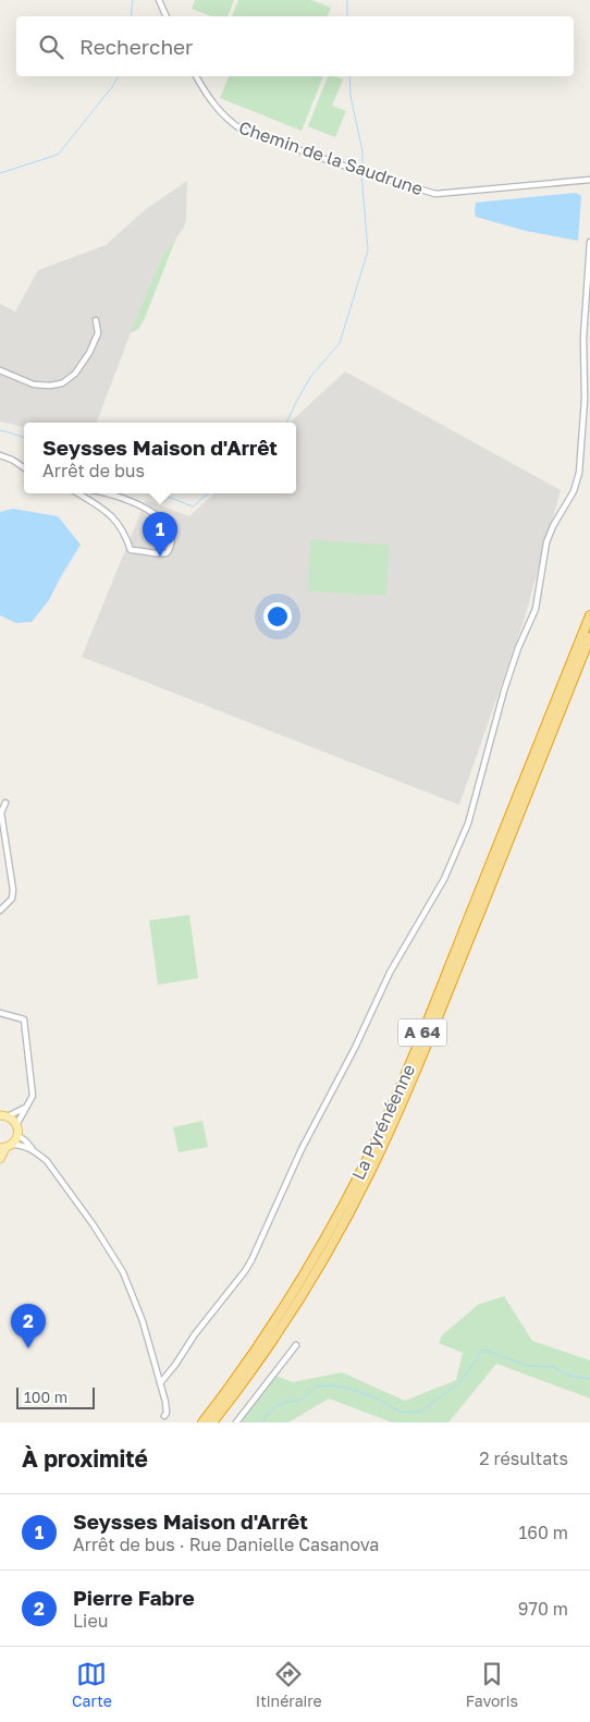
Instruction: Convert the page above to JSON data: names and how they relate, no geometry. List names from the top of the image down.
{
  "streets": {
    "highway": ["A 64", "La Pyrénéenne"],
    "street": ["Chemin de la Saudrune"]
  },
  "scale_bar": "100 m",
  "page": {
    "search": "Rechercher",
    "popup": ["Seysses Maison d'Arrêt", "Arrêt de bus"],
    "pins": ["1", "2"],
    "scale": "100 m",
    "heading": ["À proximité", "2 résultats"],
    "list": [
      {
        "mark": "1",
        "name": "Seysses Maison d'Arrêt",
        "note": "Arrêt de bus · Rue Danielle Casanova",
        "value": "160 m"
      },
      {
        "mark": "2",
        "name": "Pierre Fabre",
        "note": "Lieu",
        "value": "970 m"
      }
    ],
    "nav": ["Carte", "Itinéraire", "Favoris"]
  }
}
